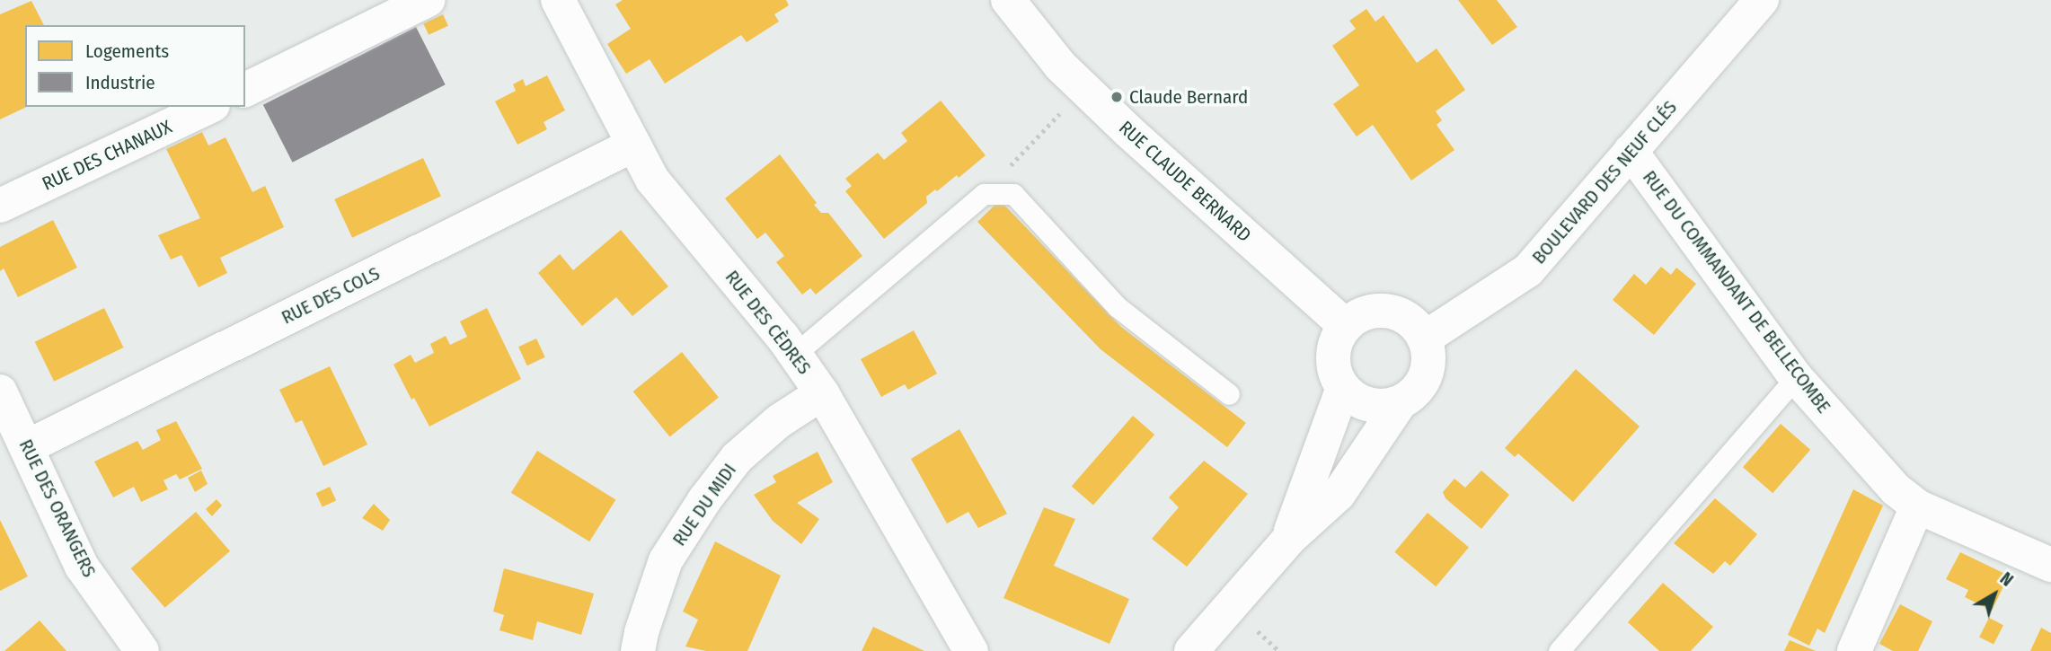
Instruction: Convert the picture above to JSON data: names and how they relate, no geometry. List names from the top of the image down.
{
  "streets": {
    "street": [
      "RUE DES CHANAUX",
      "RUE CLAUDE BERNARD",
      "BOULEVARD DES NEUF CLÉS",
      "RUE DU COMMANDANT DE BELLECOMBE",
      "RUE DES COLS",
      "RUE DES CÈDRES",
      "RUE DU MIDI",
      "RUE DES ORANGERS"
    ]
  },
  "crossings": [
    ["RUE CLAUDE BERNARD", "BOULEVARD DES NEUF CLÉS"],
    ["BOULEVARD DES NEUF CLÉS", "RUE DU COMMANDANT DE BELLECOMBE"],
    ["RUE DES COLS", "RUE DES CÈDRES"],
    ["RUE DES COLS", "RUE DES ORANGERS"],
    ["RUE DES CÈDRES", "RUE DU MIDI"]
  ],
  "places": ["Claude Bernard"],
  "legend": ["Logements", "Industrie"],
  "north": "top right"
}
